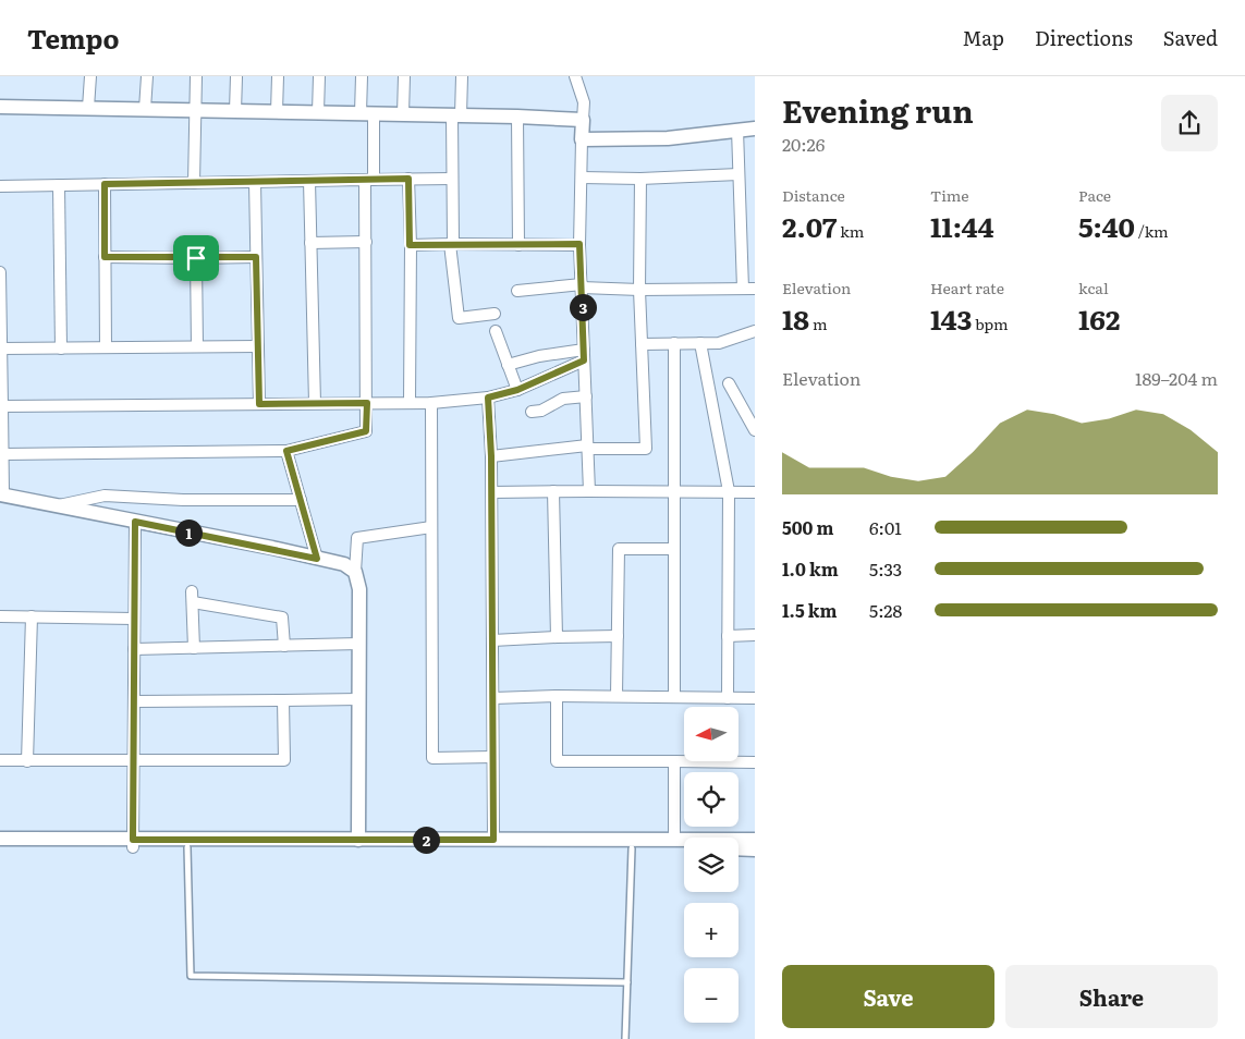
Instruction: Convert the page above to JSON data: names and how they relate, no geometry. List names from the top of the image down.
{
  "north": "left",
  "page": {
    "header": "Tempo",
    "nav": ["Map", "Directions", "Saved"],
    "heading": ["Evening run", "20:26"],
    "stats": [
      ["Distance", "2.07 km"],
      ["Time", "11:44"],
      ["Pace", "5:40 /km"],
      ["Elevation", "18 m"],
      ["Heart rate", "143 bpm"],
      ["kcal", "162"]
    ],
    "pins": ["3", "1", "2"],
    "chart": ["Elevation", "189–204 m"],
    "list": [
      {
        "name": "500 m",
        "note": "6:01"
      },
      {
        "name": "1.0 km",
        "note": "5:33"
      },
      {
        "name": "1.5 km",
        "note": "5:28"
      }
    ],
    "map_buttons": ["+", "−"],
    "buttons": ["Save", "Share"]
  }
}
